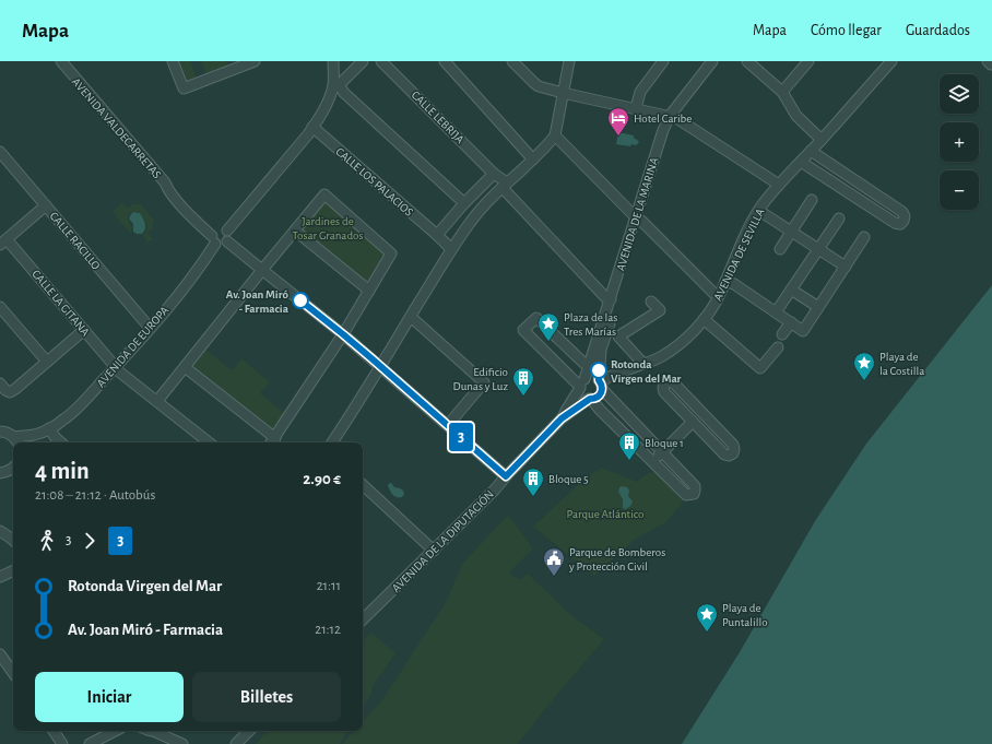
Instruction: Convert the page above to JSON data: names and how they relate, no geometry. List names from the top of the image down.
{
  "streets": {
    "street": [
      "CALLE LEBRIJA",
      "AVENIDA VALDECARRETAS",
      "CALLE LOS PALACIOS",
      "AVENIDA DE LA MARINA",
      "CALLE RACILLO",
      "AVENIDA DE SEVILLA",
      "CALLE LA GITANA",
      "AVENIDA DE EUROPA",
      "AVENIDA DE LA DIPUTACIÓN"
    ]
  },
  "crossings": [
    ["CALLE LEBRIJA", "AVENIDA DE LA MARINA"],
    ["AVENIDA VALDECARRETAS", "AVENIDA DE EUROPA"],
    ["AVENIDA DE LA MARINA", "AVENIDA DE SEVILLA"],
    ["AVENIDA DE LA MARINA", "AVENIDA DE LA DIPUTACIÓN"],
    ["CALLE RACILLO", "AVENIDA DE EUROPA"],
    ["AVENIDA DE SEVILLA", "AVENIDA DE LA DIPUTACIÓN"],
    ["CALLE LA GITANA", "AVENIDA DE EUROPA"]
  ],
  "parks": ["Jardines de Tosar Granados", "Parque Atlántico"],
  "places": {
    "hotel": ["Hotel Caribe"],
    "other": ["Av. Joan Miró - Farmacia", "Rotonda Virgen del Mar"],
    "place": ["Plaza de las Tres Marías", "Playa de la Costilla", "Playa de Puntalillo"],
    "building": ["Edificio Dunas y Luz", "Bloque 1", "Bloque 5"],
    "public building": ["Parque de Bomberos y Protección Civil"]
  },
  "lines": ["bus line 3"],
  "page": {
    "header": "Mapa",
    "nav": ["Mapa", "Cómo llegar", "Guardados"],
    "on_map": "3",
    "map_buttons": ["+", "−"],
    "heading": ["4 min", "21:08 – 21:12 · Autobús", "2.90 €"],
    "legs": ["3", "3"],
    "list": [
      {
        "name": "Rotonda Virgen del Mar",
        "value": "21:11"
      },
      {
        "name": "Av. Joan Miró - Farmacia",
        "value": "21:12"
      }
    ],
    "buttons": ["Iniciar", "Billetes"]
  }
}
